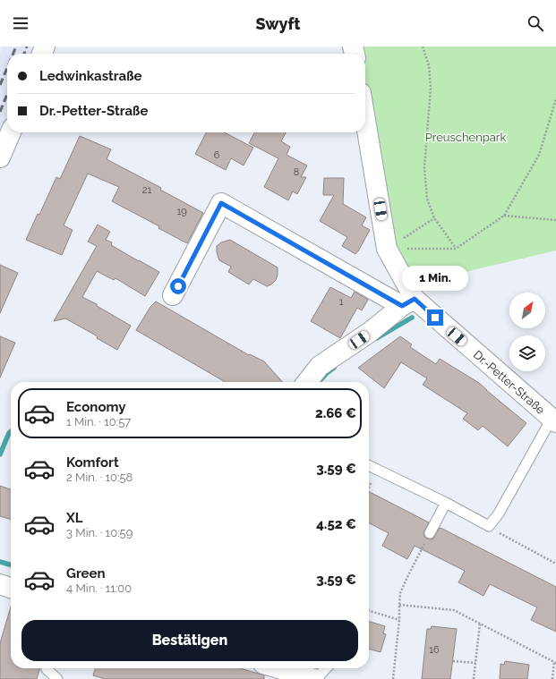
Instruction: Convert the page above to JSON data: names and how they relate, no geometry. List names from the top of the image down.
{
  "streets": {
    "street": ["Dr.-Petter-Straße"]
  },
  "parks": ["Preuschenpark"],
  "house_numbers": [
    "6",
    "8",
    "21",
    "19",
    "1",
    "16"
  ],
  "north": "top right",
  "page": {
    "header": "Swyft",
    "banner": ["Ledwinkastraße", "Dr.-Petter-Straße"],
    "bubble": "1 Min.",
    "list": [
      {
        "name": "Economy",
        "note": "1 Min. · 10:57",
        "value": "2.66 €"
      },
      {
        "name": "Komfort",
        "note": "2 Min. · 10:58",
        "value": "3.59 €"
      },
      {
        "name": "XL",
        "note": "3 Min. · 10:59",
        "value": "4.52 €"
      },
      {
        "name": "Green",
        "note": "4 Min. · 11:00",
        "value": "3.59 €"
      }
    ],
    "buttons": "Bestätigen"
  }
}
